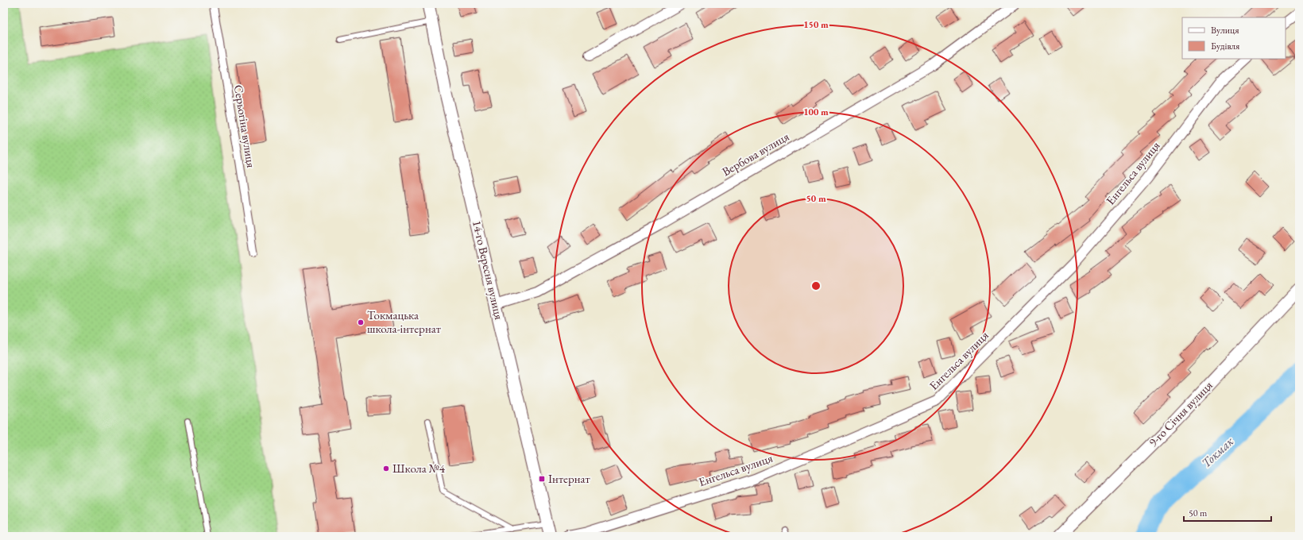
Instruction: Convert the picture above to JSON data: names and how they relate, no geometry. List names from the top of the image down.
{
  "streets": {
    "street": [
      "Серьогіна вулиця",
      "Вербова вулиця",
      "Енгельса вулиця",
      "14-го Вересня вулиця",
      "9-го Січня вулиця"
    ]
  },
  "crossings": [
    ["Вербова вулиця", "14-го Вересня вулиця"]
  ],
  "water": ["Токмак"],
  "places": {
    "other": ["Токмацька школа-інтернат", "Школа №4"],
    "transit": ["Інтернат"]
  },
  "legend": ["Вулиця", "Будівля"],
  "scale_bar": "50 m",
  "rings": ["150 m", "100 m", "50 m"]
}
